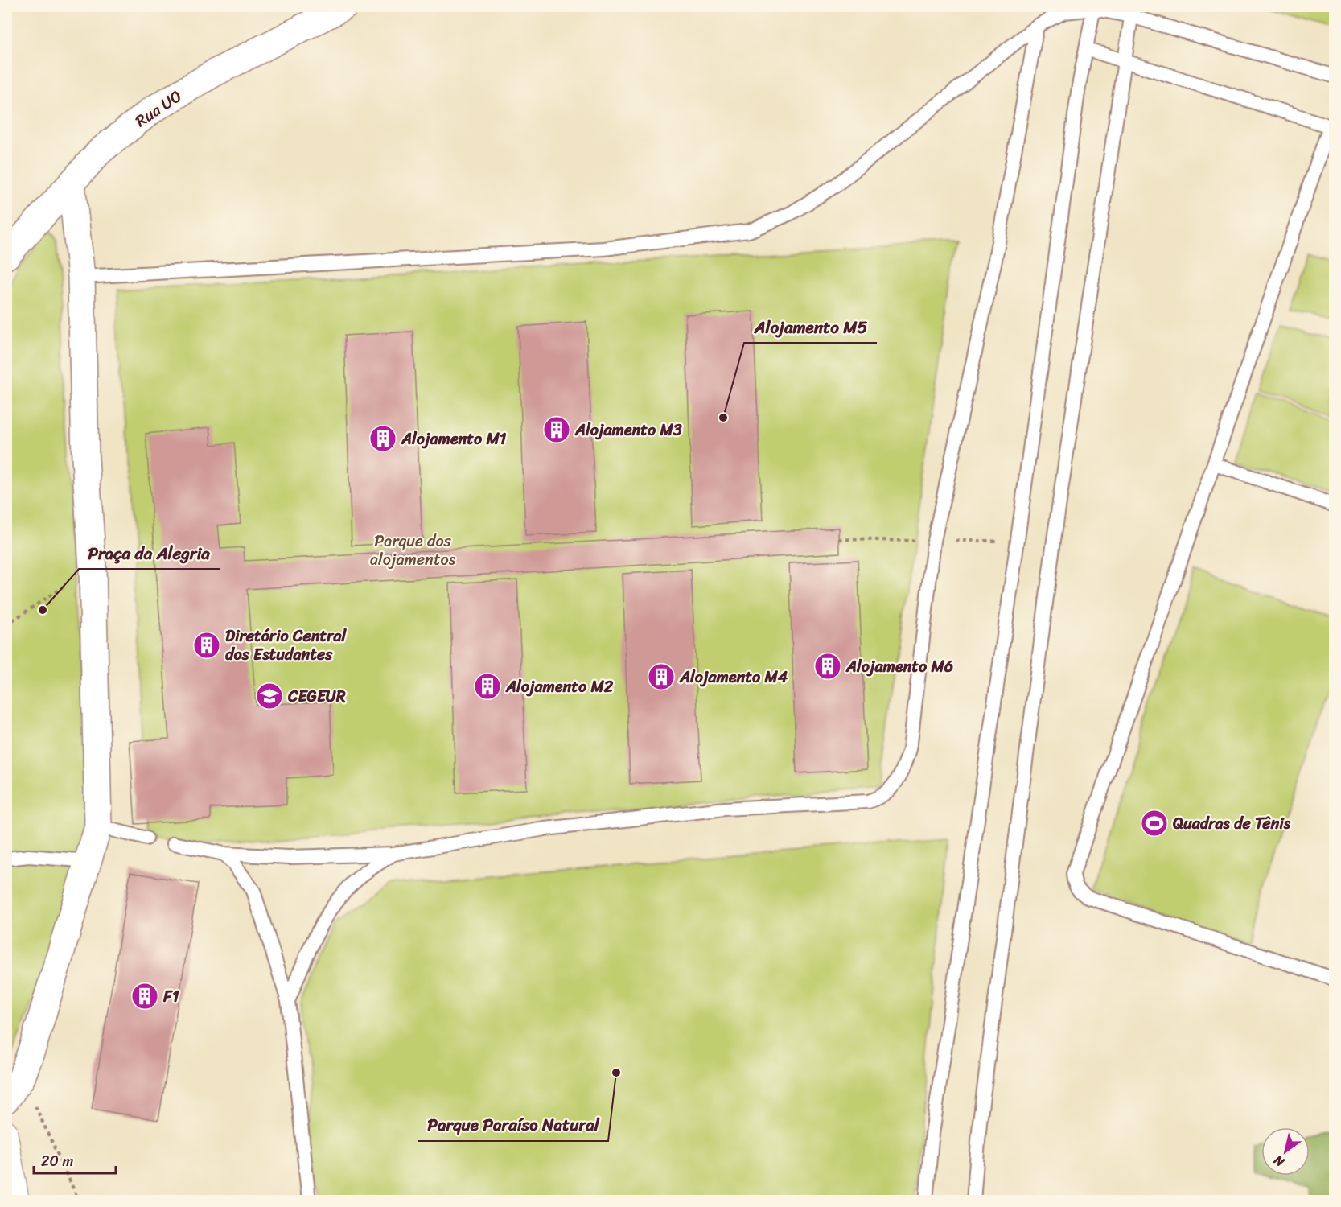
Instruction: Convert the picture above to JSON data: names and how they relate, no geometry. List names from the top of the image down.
{
  "streets": {
    "street": ["Rua UO"]
  },
  "parks": ["Parque dos alojamentos"],
  "places": {
    "other": ["Alojamento M5", "Praça da Alegria", "Parque Paraíso Natural"],
    "building": [
      "Alojamento M3",
      "Alojamento M1",
      "Diretório Central dos Estudantes",
      "Alojamento M6",
      "Alojamento M4",
      "Alojamento M2",
      "F1"
    ],
    "school or university": ["CEGEUR"],
    "sports": ["Quadras de Tênis"]
  },
  "scale_bar": "20 m",
  "north": "bottom left"
}
